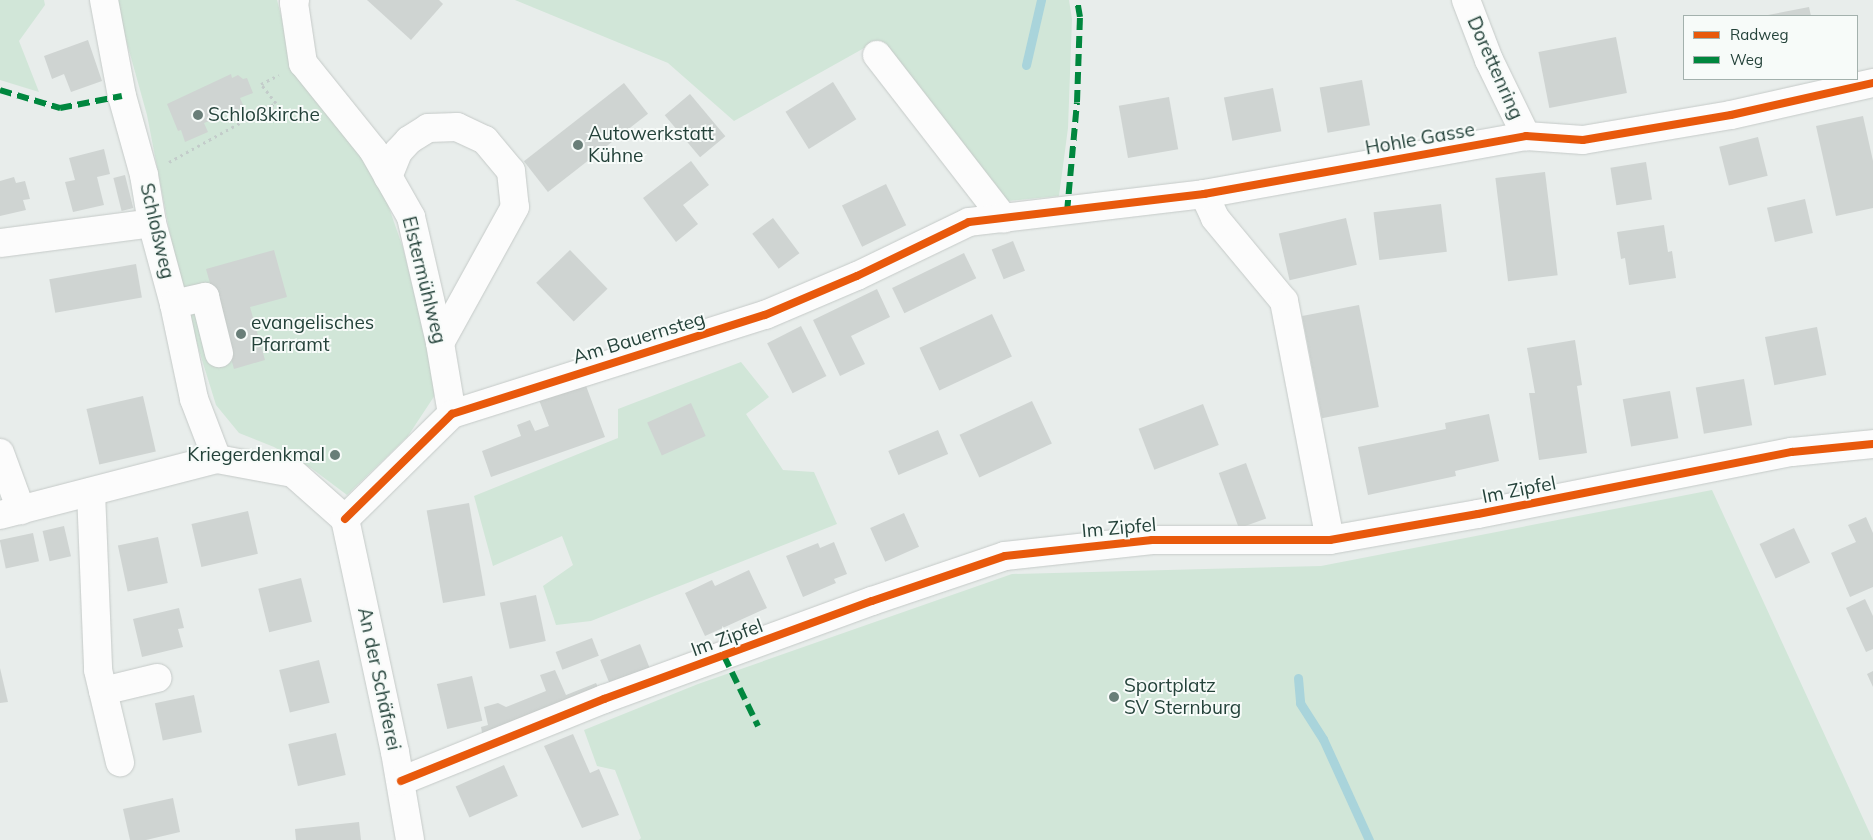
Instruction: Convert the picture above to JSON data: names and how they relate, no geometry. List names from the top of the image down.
{
  "streets": {
    "street": [
      "Dorettenring",
      "Hohle Gasse",
      "Schloßweg",
      "Elstermühlweg",
      "Am Bauernsteg",
      "Im Zipfel",
      "An der Schäferei"
    ]
  },
  "crossings": [
    ["Dorettenring", "Hohle Gasse"],
    ["Hohle Gasse", "Am Bauernsteg"],
    ["Elstermühlweg", "Am Bauernsteg"],
    ["Am Bauernsteg", "An der Schäferei"],
    ["Im Zipfel", "An der Schäferei"]
  ],
  "places": [
    "Schloßkirche",
    "Autowerkstatt Kühne",
    "evangelisches Pfarramt",
    "Kriegerdenkmal",
    "Sportplatz SV Sternburg"
  ],
  "legend": ["Radweg", "Weg"]
}
